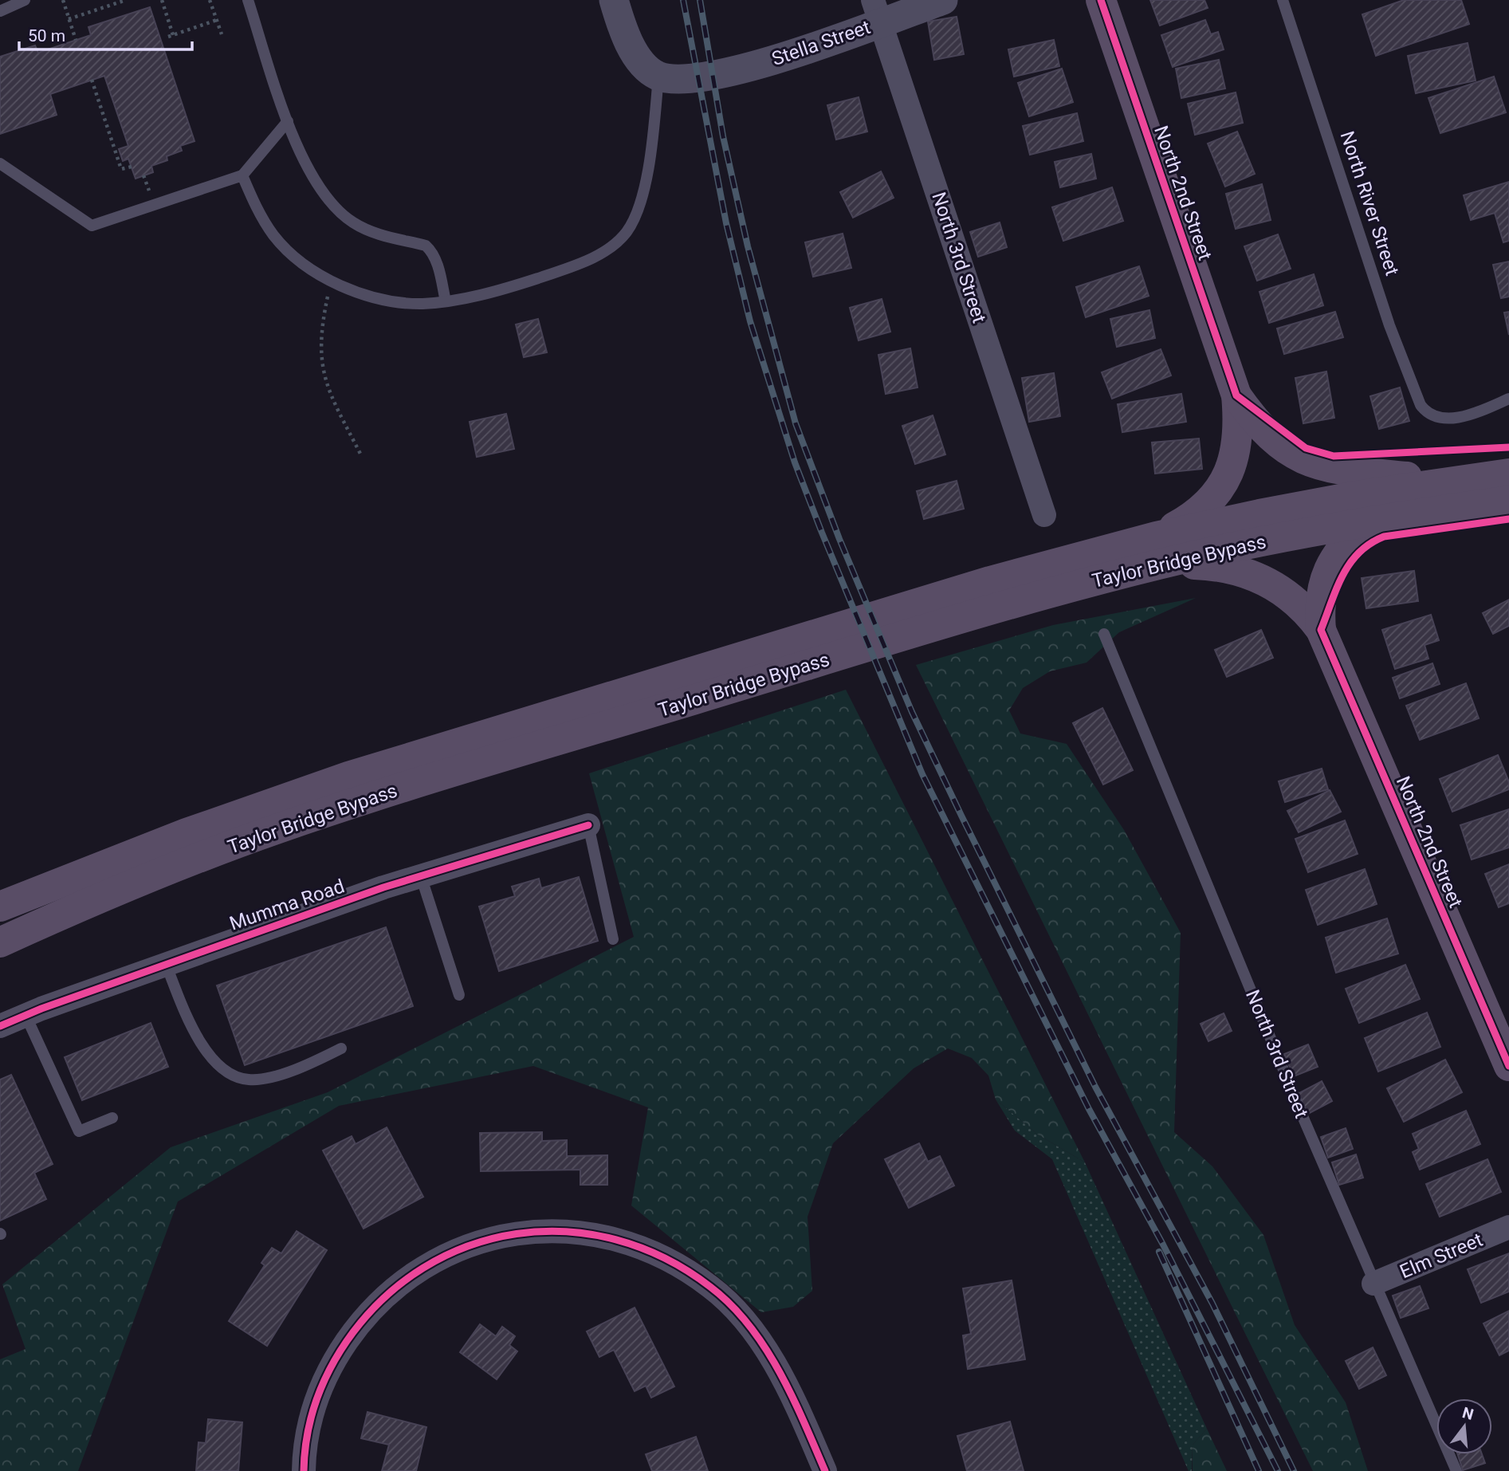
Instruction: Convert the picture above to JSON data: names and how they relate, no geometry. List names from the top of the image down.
{
  "streets": {
    "main road": ["North 2nd Street", "Taylor Bridge Bypass"],
    "street": [
      "Stella Street",
      "North 3rd Street",
      "Mumma Road",
      "Elm Street"
    ],
    "lane": ["North River Street"]
  },
  "crossings": [
    ["Stella Street", "North 3rd Street"],
    ["North 3rd Street", "Elm Street"]
  ],
  "scale_bar": "50 m",
  "north": "top"
}
